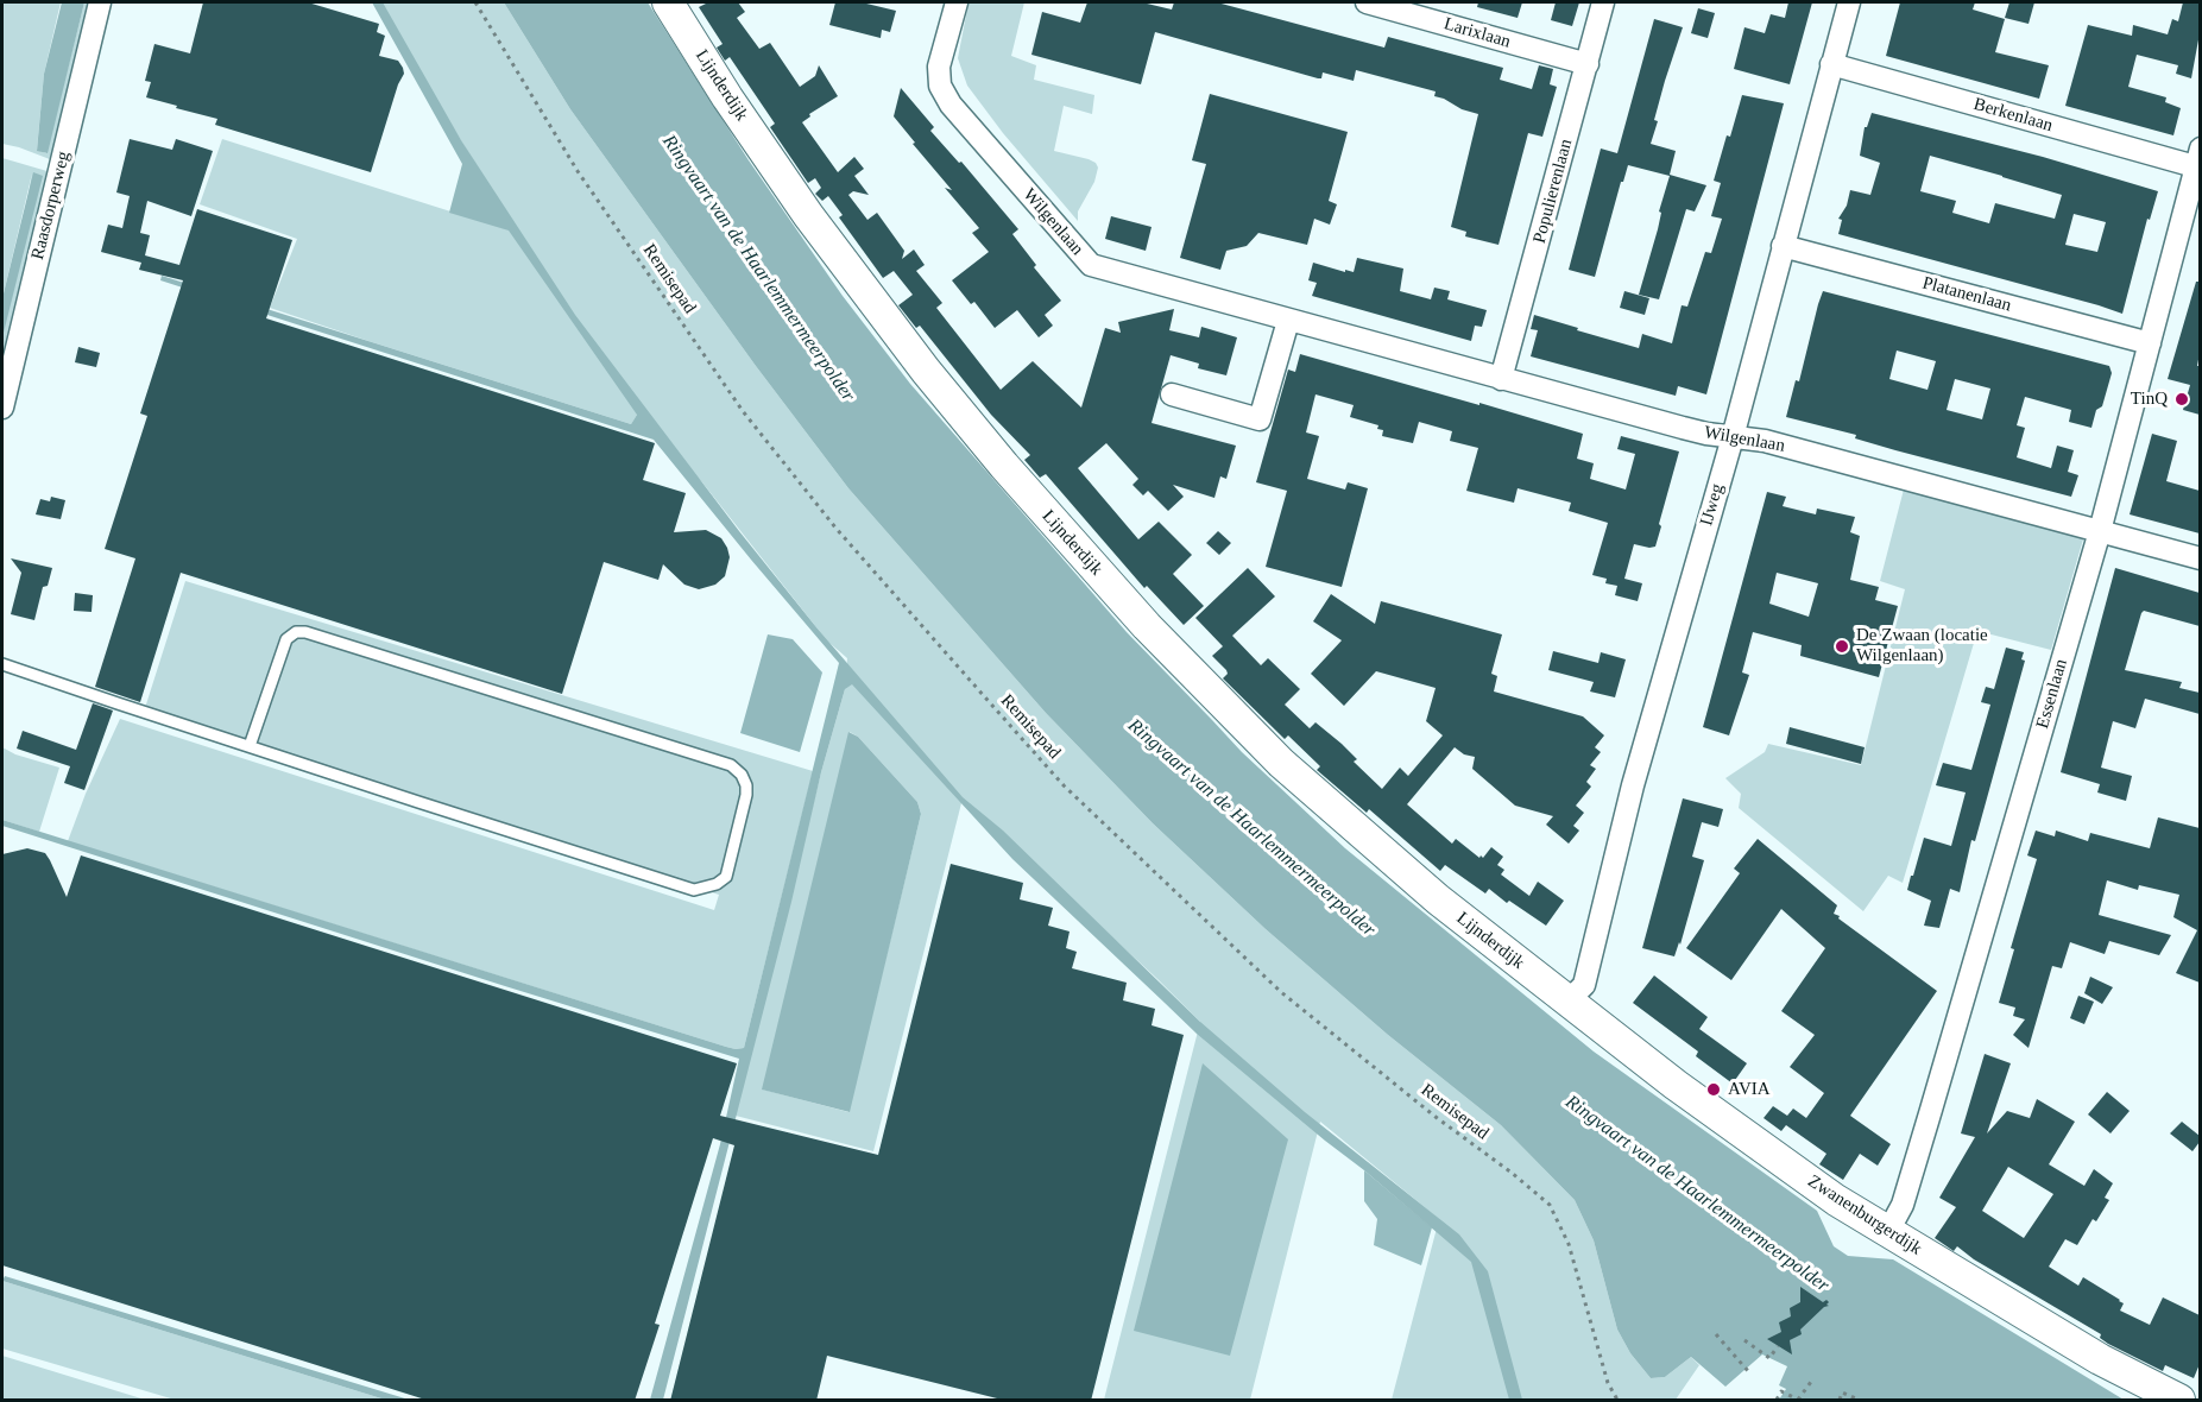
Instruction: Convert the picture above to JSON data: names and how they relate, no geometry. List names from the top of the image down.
{
  "streets": {
    "street": [
      "Larixlaan",
      "Lijnderdijk",
      "Berkenlaan",
      "Populierenlaan",
      "Raasdorperweg",
      "Wilgenlaan",
      "Platanenlaan",
      "IJweg",
      "Essenlaan",
      "Zwanenburgerdijk"
    ],
    "path": ["Remisepad"]
  },
  "crossings": [
    ["Larixlaan", "Populierenlaan"],
    ["Lijnderdijk", "IJweg"],
    ["Lijnderdijk", "Zwanenburgerdijk"],
    ["Berkenlaan", "IJweg"],
    ["Berkenlaan", "Essenlaan"],
    ["Populierenlaan", "Wilgenlaan"],
    ["Wilgenlaan", "IJweg"],
    ["Wilgenlaan", "Essenlaan"],
    ["Platanenlaan", "IJweg"],
    ["Platanenlaan", "Essenlaan"],
    ["IJweg", "Zwanenburgerdijk"],
    ["Essenlaan", "Zwanenburgerdijk"]
  ],
  "water": ["Ringvaart van de Haarlemmermeerpolder"],
  "places": ["TinQ", "De Zwaan (locatie Wilgenlaan)", "AVIA"]
}
